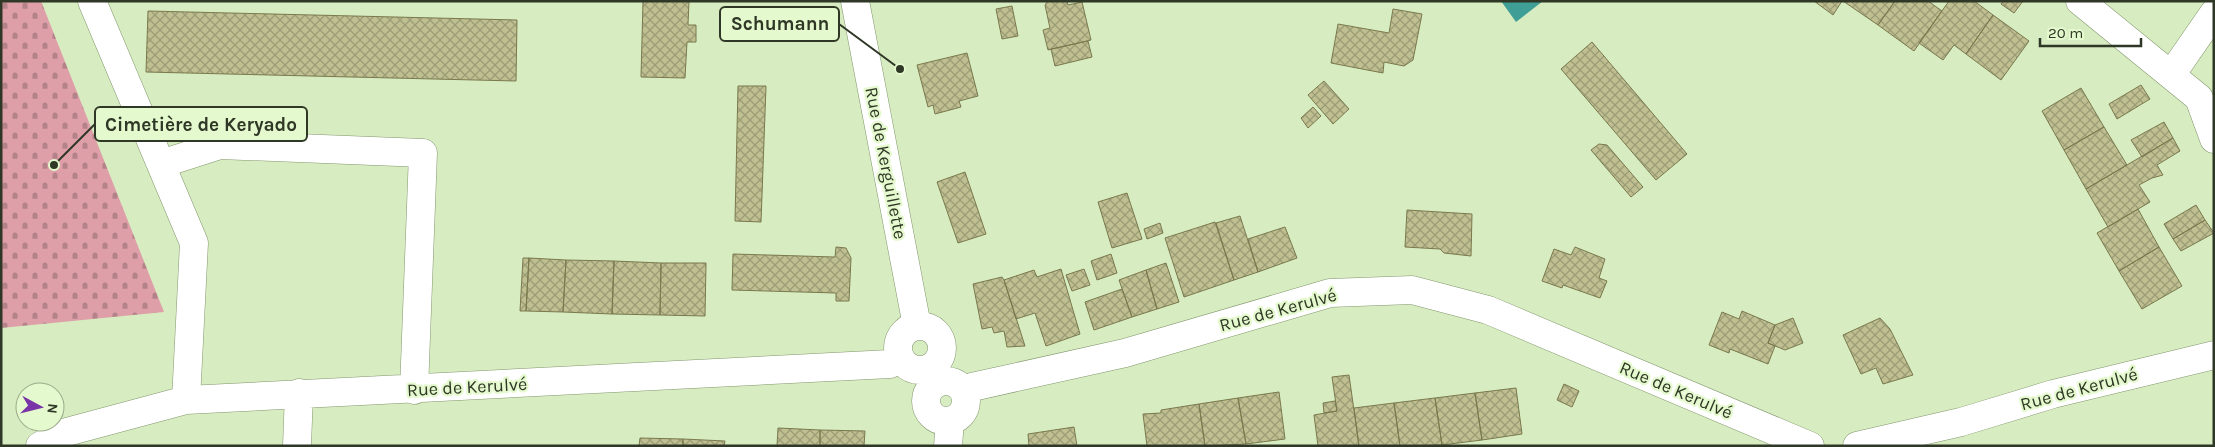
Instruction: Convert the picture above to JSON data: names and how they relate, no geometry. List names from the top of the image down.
{
  "streets": {
    "street": ["Rue de Kerguillette", "Rue de Kerulvé"]
  },
  "crossings": [
    ["Rue de Kerguillette", "Rue de Kerulvé"]
  ],
  "places": ["Schumann", "Cimetière de Keryado"],
  "scale_bar": "20 m",
  "north": "right"
}
